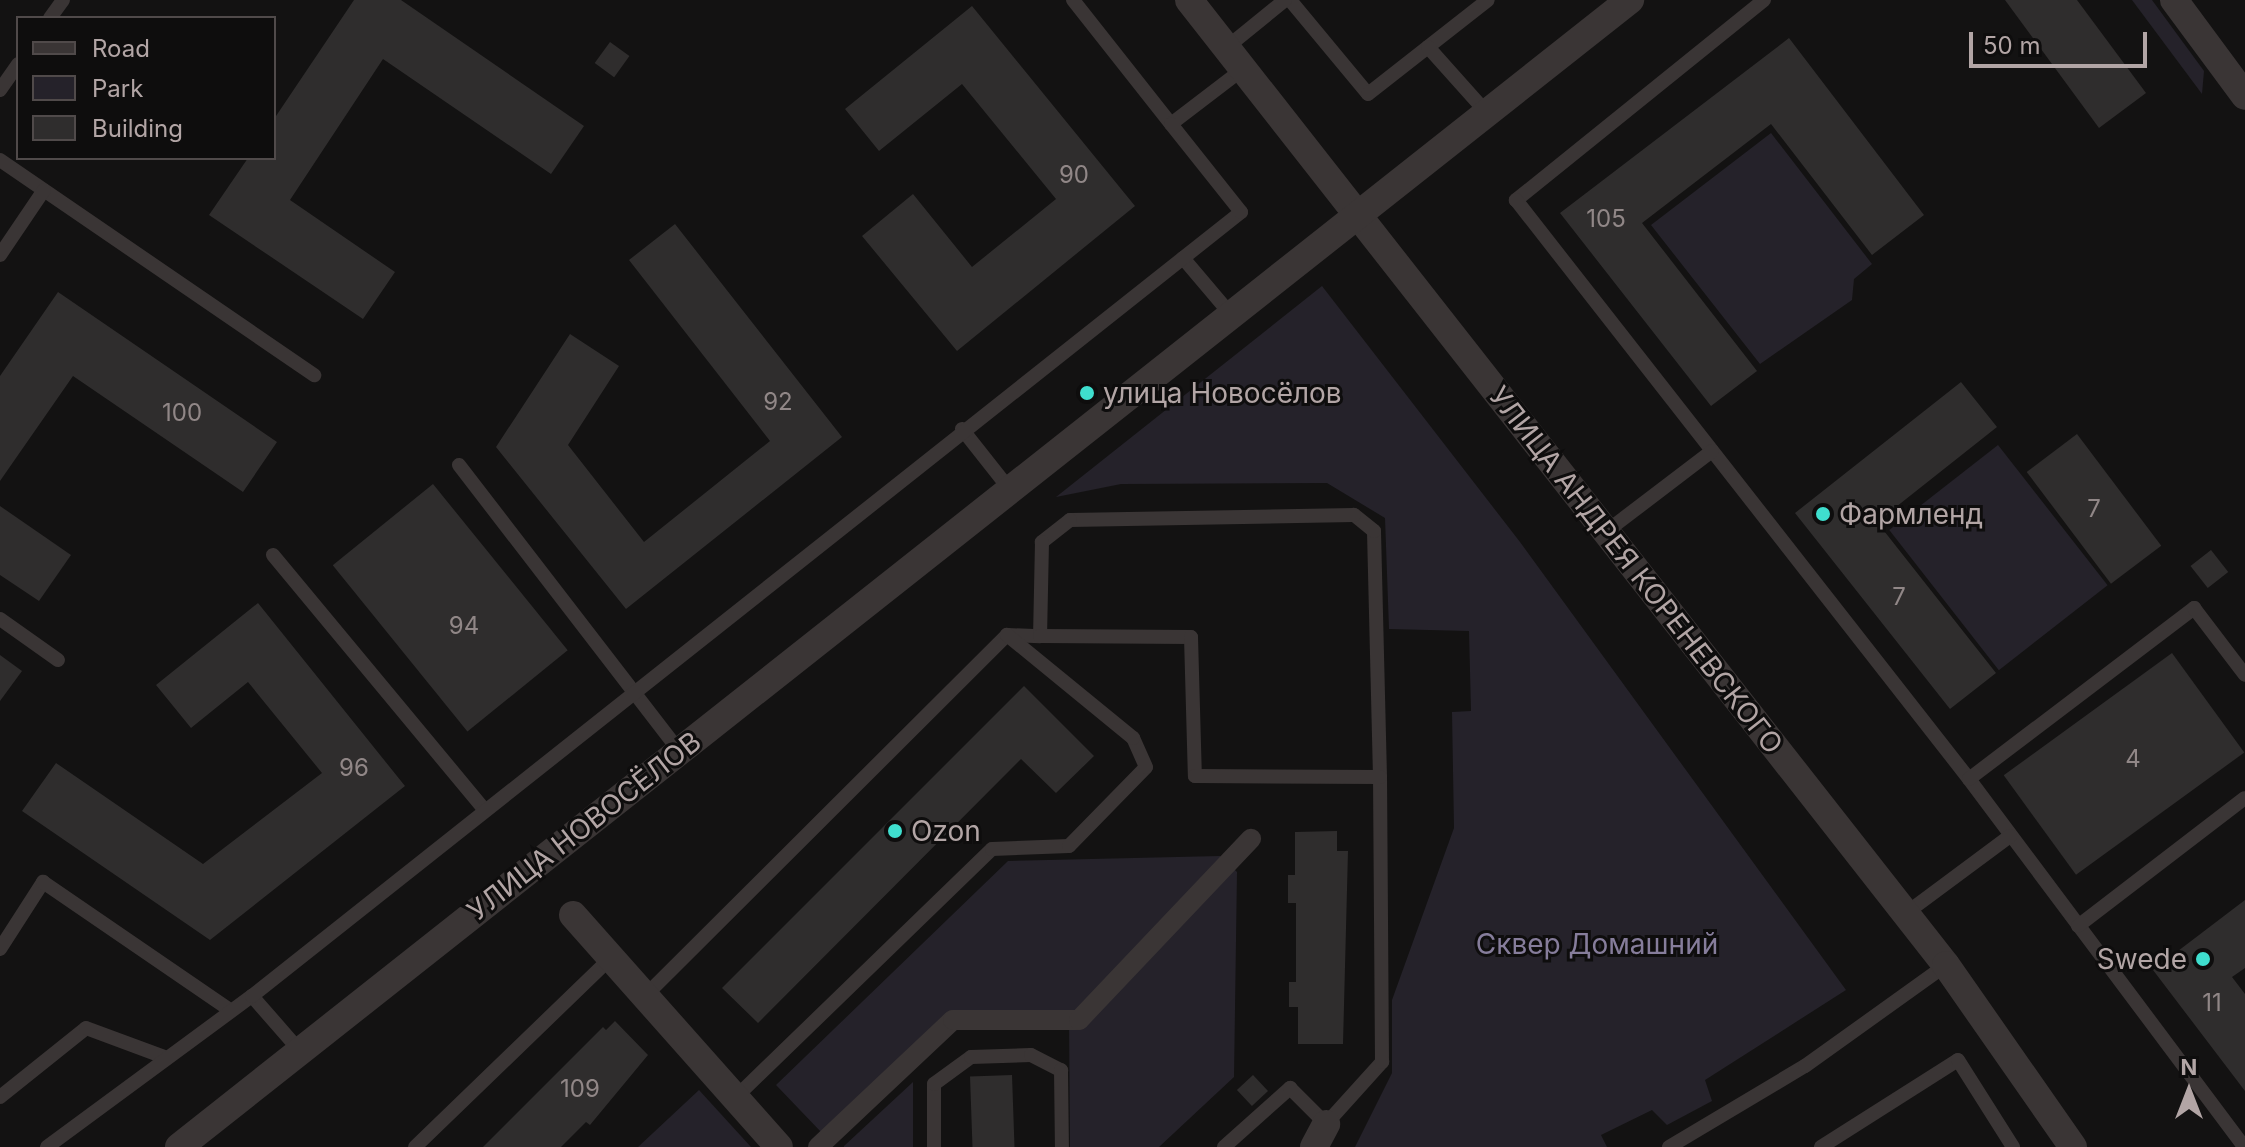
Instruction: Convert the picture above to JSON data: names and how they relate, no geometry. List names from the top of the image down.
{
  "streets": {
    "street": ["УЛИЦА АНДРЕЯ КОРЕНЕВСКОГО", "УЛИЦА НОВОСЁЛОВ"]
  },
  "crossings": [
    ["УЛИЦА АНДРЕЯ КОРЕНЕВСКОГО", "УЛИЦА НОВОСЁЛОВ"]
  ],
  "parks": ["Сквер Домашний"],
  "places": [
    "улица Новосёлов",
    "Фармленд",
    "Ozon",
    "Swede"
  ],
  "house_numbers": [
    "90",
    "105",
    "92",
    "100",
    "7",
    "7",
    "94",
    "4",
    "96",
    "11",
    "109"
  ],
  "legend": ["Road", "Park", "Building"],
  "scale_bar": "50 m",
  "north": "top"
}
